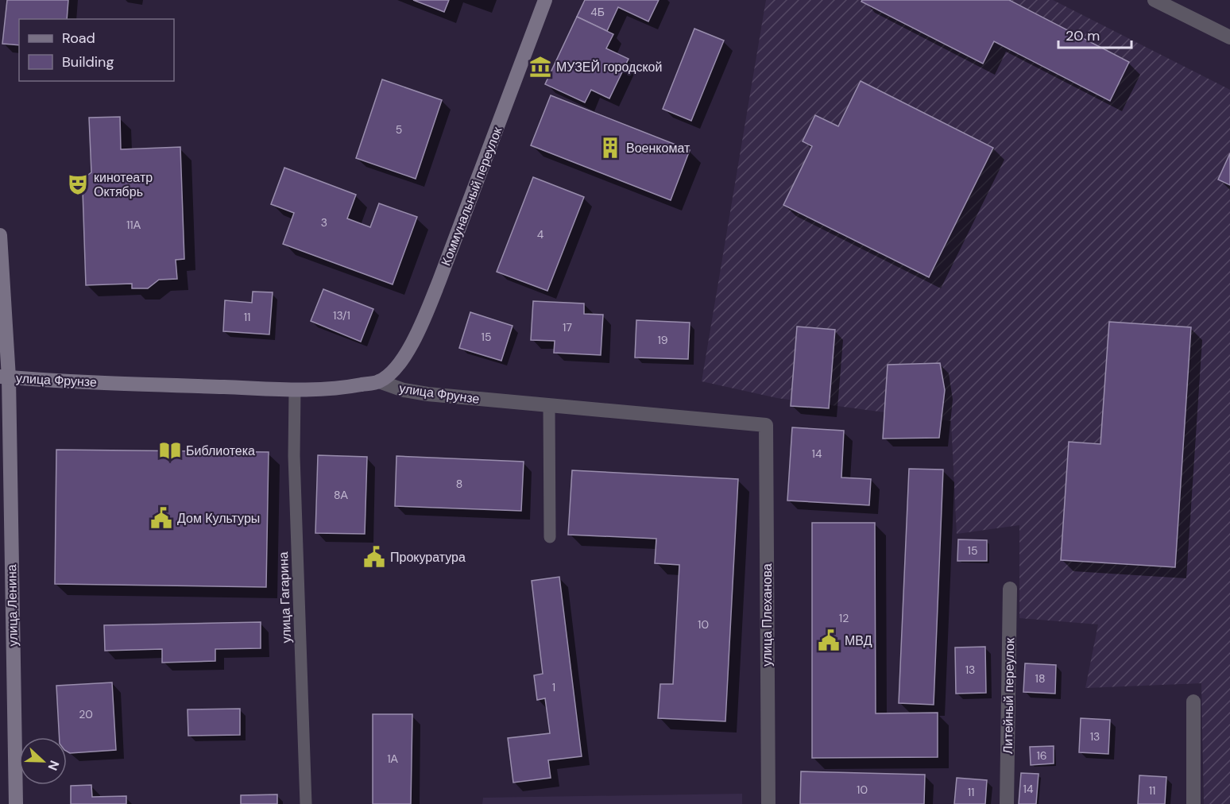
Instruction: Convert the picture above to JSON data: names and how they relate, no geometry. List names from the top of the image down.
{
  "streets": {
    "street": [
      "Коммунальный переулок",
      "улица Фрунзе",
      "улица Ленина",
      "улица Плеханова",
      "Литейный переулок"
    ],
    "lane": ["улица Гагарина"]
  },
  "crossings": [
    ["Коммунальный переулок", "улица Фрунзе"],
    ["улица Фрунзе", "улица Гагарина"],
    ["улица Фрунзе", "улица Ленина"],
    ["улица Фрунзе", "улица Плеханова"]
  ],
  "places": {
    "museum": ["МУЗЕЙ городской"],
    "building": ["Военкомат"],
    "theatre": ["кинотеатр Октябрь"],
    "library": ["Библиотека"],
    "public building": ["Дом Культуры", "Прокуратура", "МВД"]
  },
  "house_numbers": [
    "4Б",
    "5",
    "3",
    "11А",
    "4",
    "13/1",
    "11",
    "17",
    "15",
    "19",
    "14",
    "8",
    "8А",
    "15",
    "12",
    "10",
    "13",
    "18",
    "1",
    "20",
    "13",
    "16",
    "1А",
    "14",
    "10",
    "11",
    "11"
  ],
  "legend": ["Road", "Building"],
  "scale_bar": "20 m",
  "north": "right"
}
